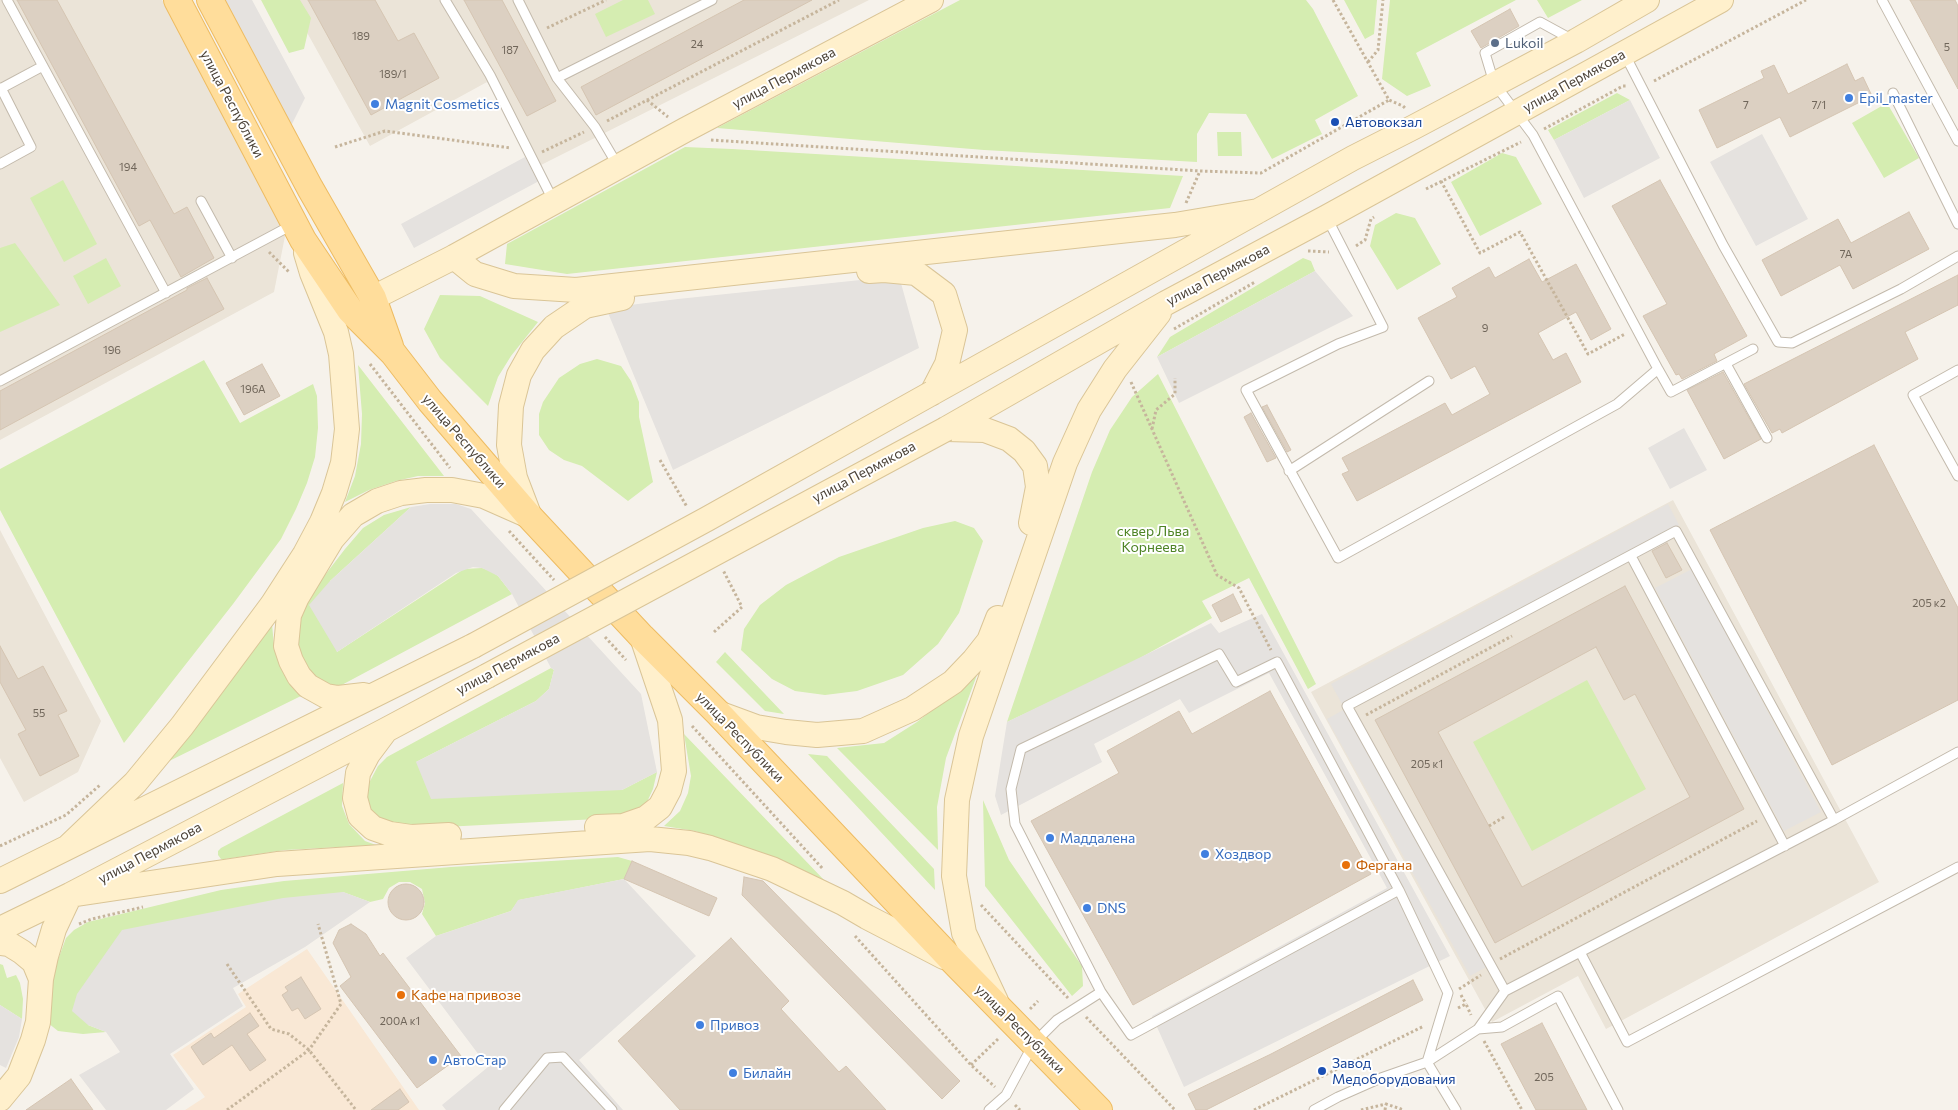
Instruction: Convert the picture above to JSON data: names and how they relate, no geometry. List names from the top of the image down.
{
  "streets": {
    "main road": ["улица Пермякова", "улица Республики"]
  },
  "crossings": [
    ["улица Пермякова", "улица Республики"]
  ],
  "parks": ["сквер Льва Корнеева"],
  "places": [
    "Lukoil",
    "Epil_master",
    "Magnit Cosmetics",
    "Автовокзал",
    "Маддалена",
    "Хоздвор",
    "Фергана",
    "DNS",
    "Кафе на привозе",
    "Привоз",
    "АвтоСтар",
    "Завод Медоборудования",
    "Билайн"
  ],
  "house_numbers": [
    "189",
    "24",
    "5",
    "187",
    "189/1",
    "7",
    "7/1",
    "194",
    "7А",
    "9",
    "196",
    "196А",
    "205 к2",
    "55",
    "205 к1",
    "200А к1",
    "205"
  ]
}
